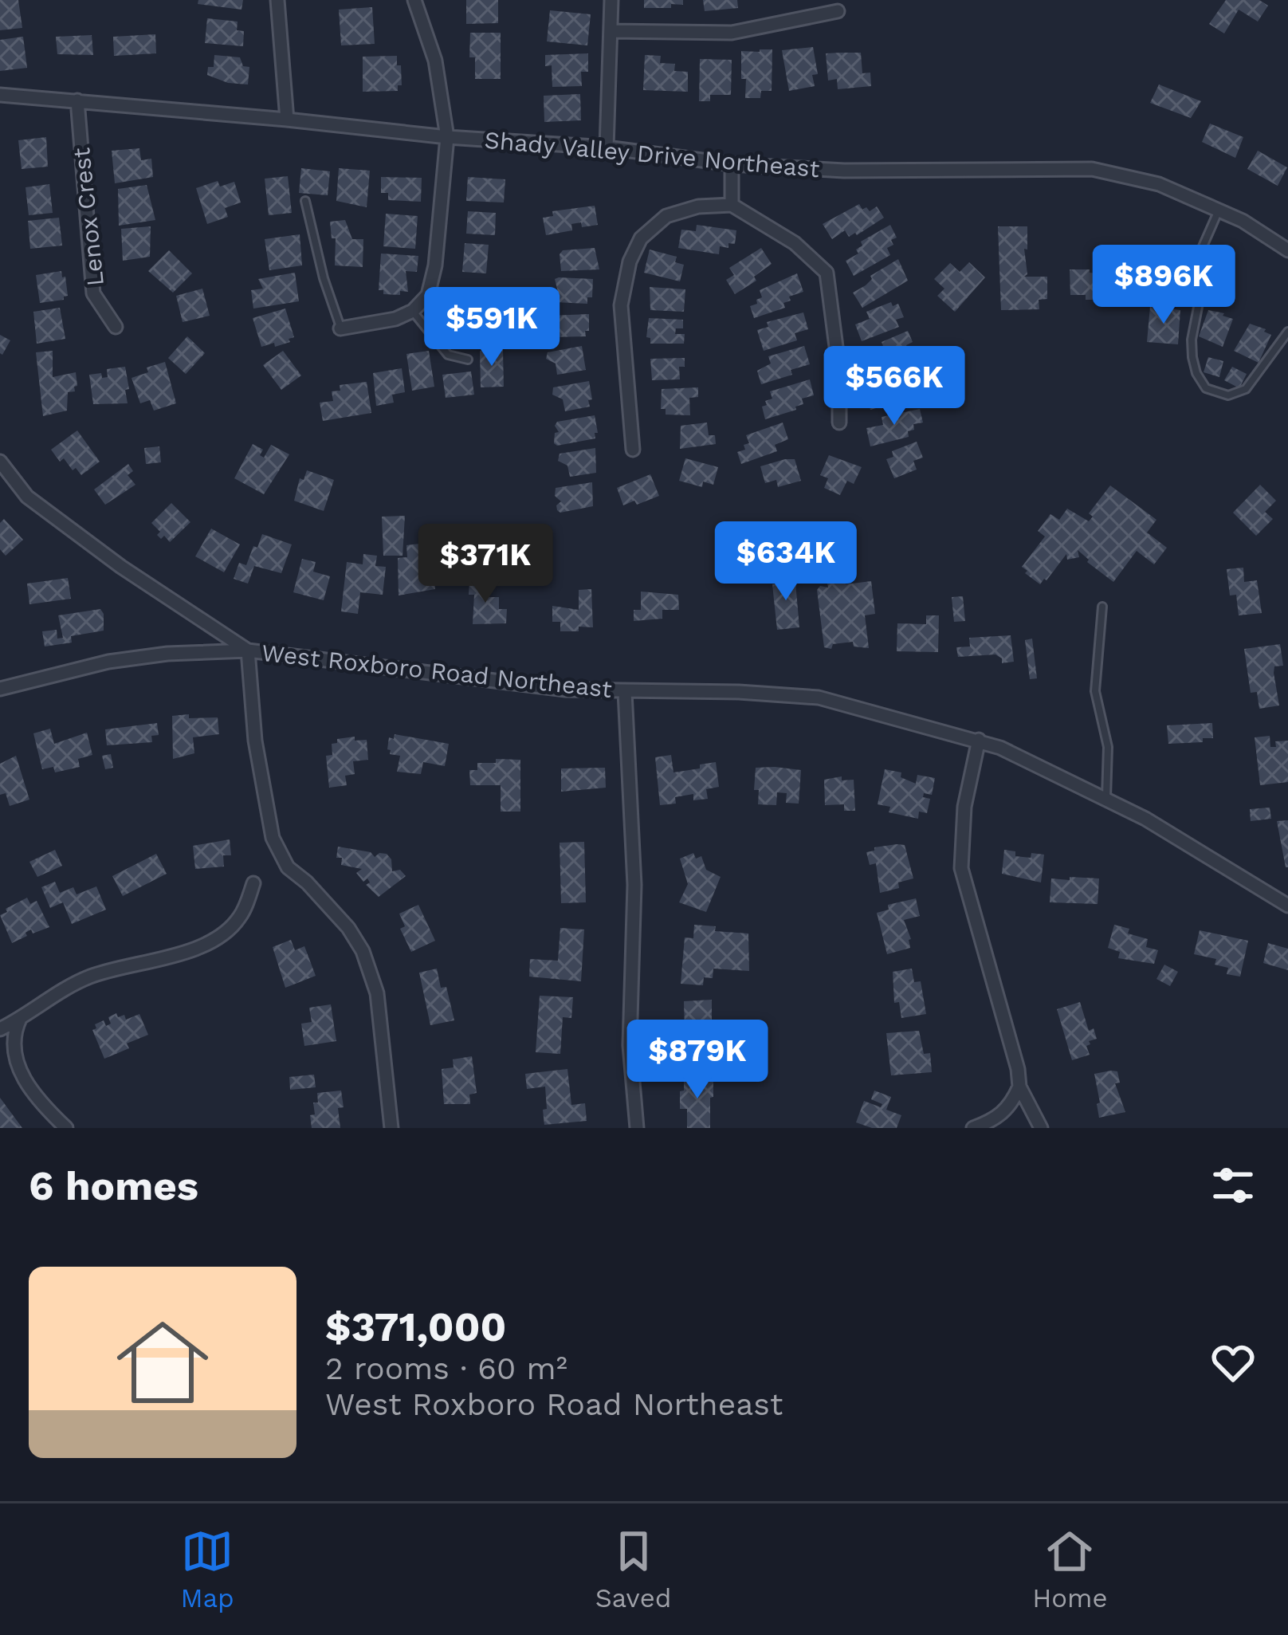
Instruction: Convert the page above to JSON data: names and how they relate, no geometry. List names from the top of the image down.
{
  "streets": {
    "street": ["Shady Valley Drive Northeast", "Lenox Crest", "West Roxboro Road Northeast"]
  },
  "crossings": [
    ["Shady Valley Drive Northeast", "Lenox Crest"]
  ],
  "page": {
    "price": [
      "$896K",
      "$591K",
      "$566K",
      "$634K",
      "$371K",
      "$879K"
    ],
    "heading": "6 homes",
    "list": [
      {
        "name": "$371,000",
        "note": "2 rooms · 60 m² · West Roxboro Road Northeast"
      }
    ],
    "tabs": ["Map", "Saved", "Home"]
  }
}
